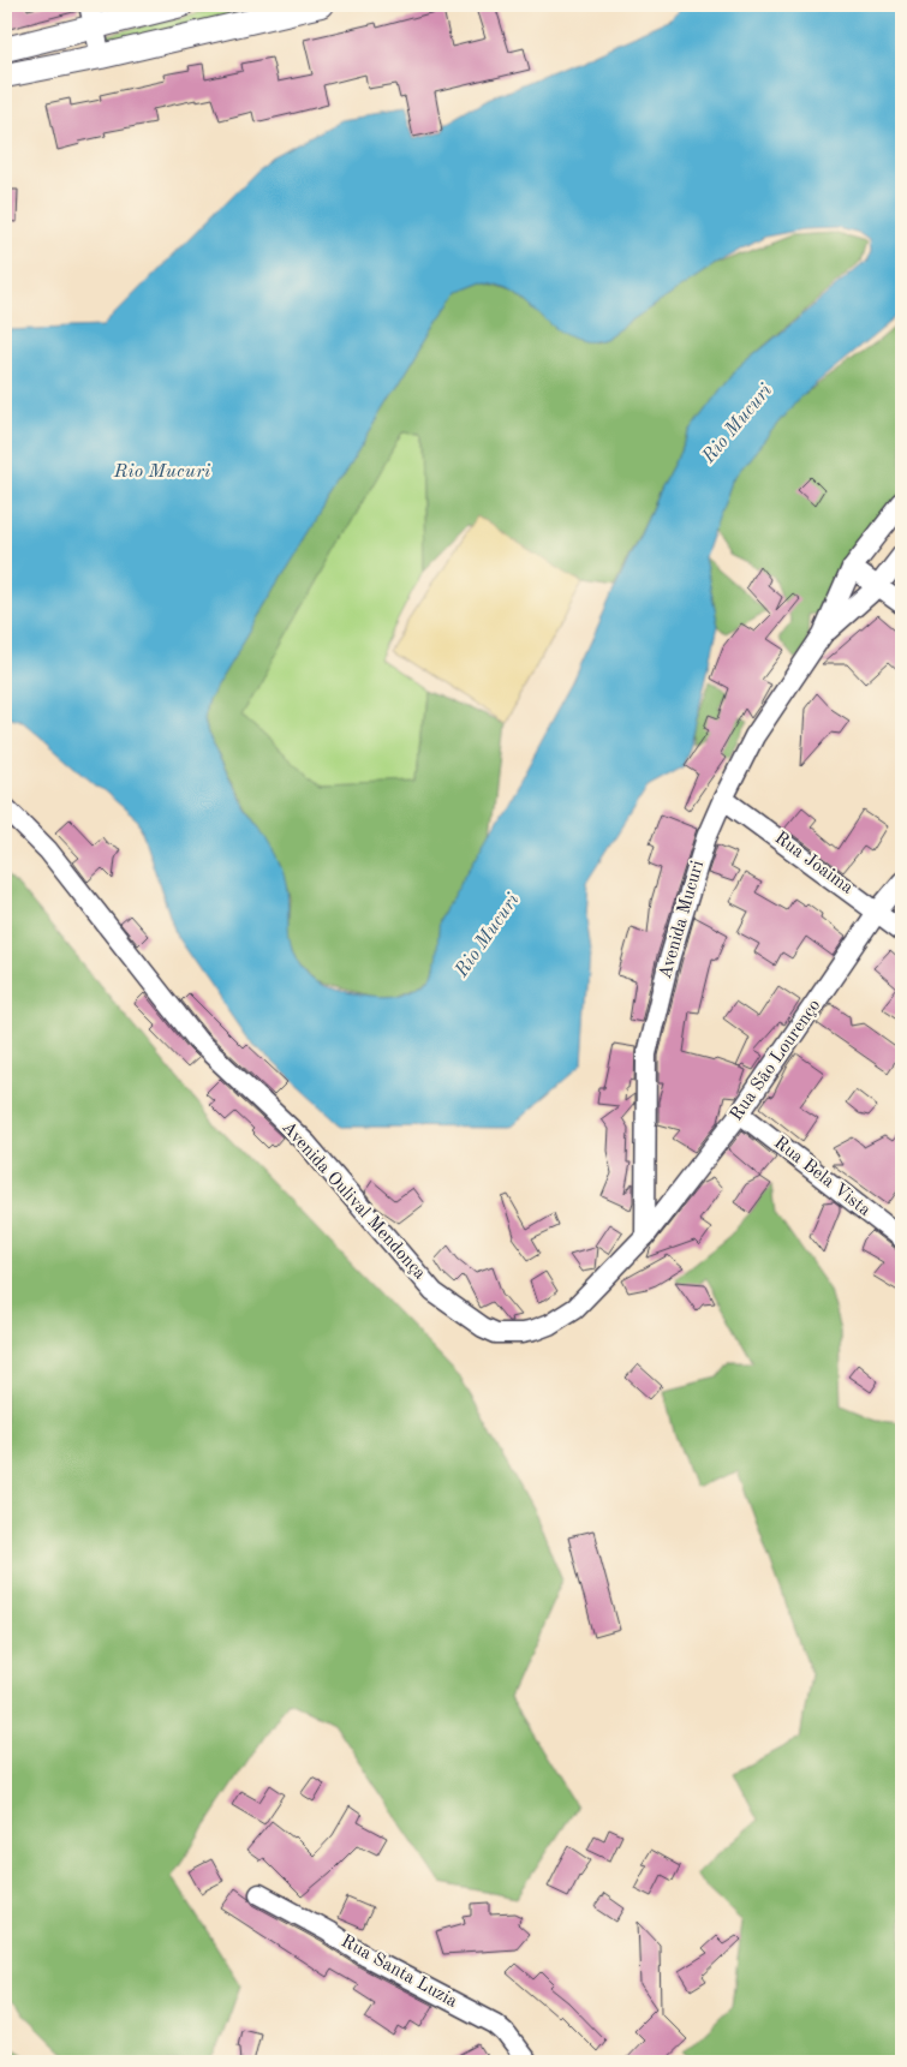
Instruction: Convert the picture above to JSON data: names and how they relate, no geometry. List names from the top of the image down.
{
  "streets": {
    "street": [
      "Rua Joaima",
      "Avenida Mucuri",
      "Rua São Lourenço",
      "Rua Bela Vista",
      "Avenida Oulival Mendonça",
      "Rua Santa Luzia"
    ]
  },
  "crossings": [
    ["Rua Joaima", "Avenida Mucuri"],
    ["Rua Joaima", "Rua São Lourenço"],
    ["Avenida Mucuri", "Rua São Lourenço"],
    ["Avenida Mucuri", "Avenida Oulival Mendonça"],
    ["Rua São Lourenço", "Rua Bela Vista"],
    ["Rua São Lourenço", "Avenida Oulival Mendonça"]
  ],
  "water": ["Rio Mucuri"]
}
